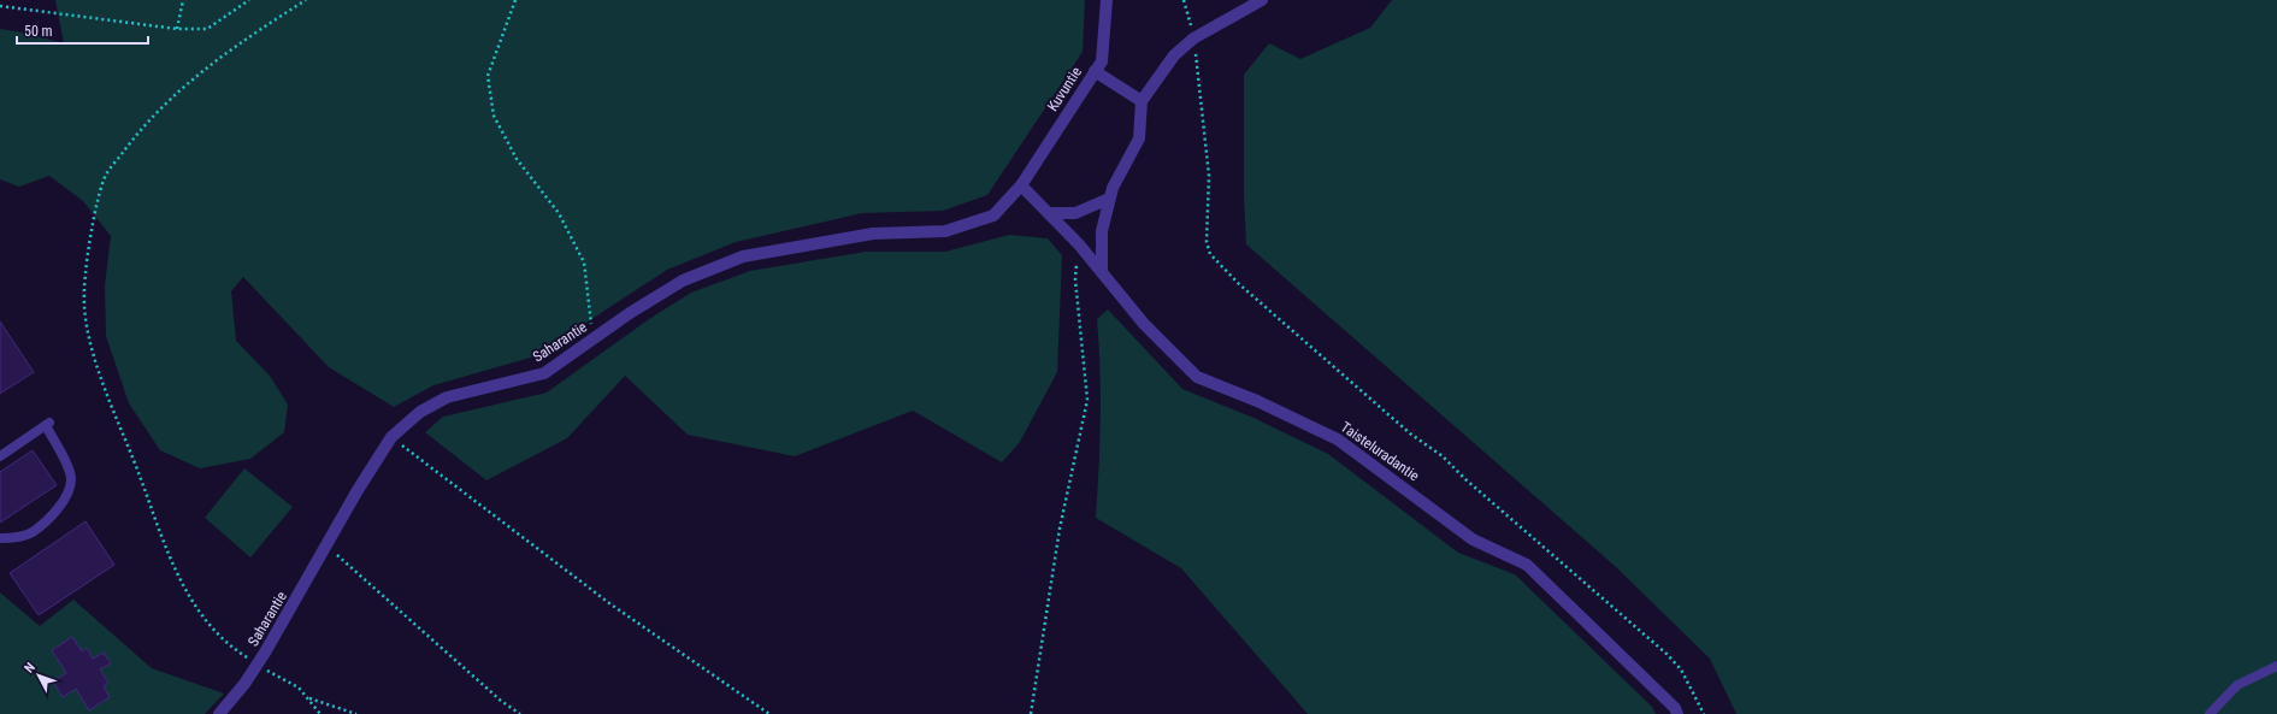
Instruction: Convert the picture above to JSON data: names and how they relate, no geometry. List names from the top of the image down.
{
  "streets": {
    "street": ["Kuvuntie", "Saharantie", "Taisteluradantie"]
  },
  "crossings": [
    ["Kuvuntie", "Saharantie"],
    ["Kuvuntie", "Taisteluradantie"],
    ["Saharantie", "Taisteluradantie"]
  ],
  "scale_bar": "50 m",
  "north": "top left"
}
